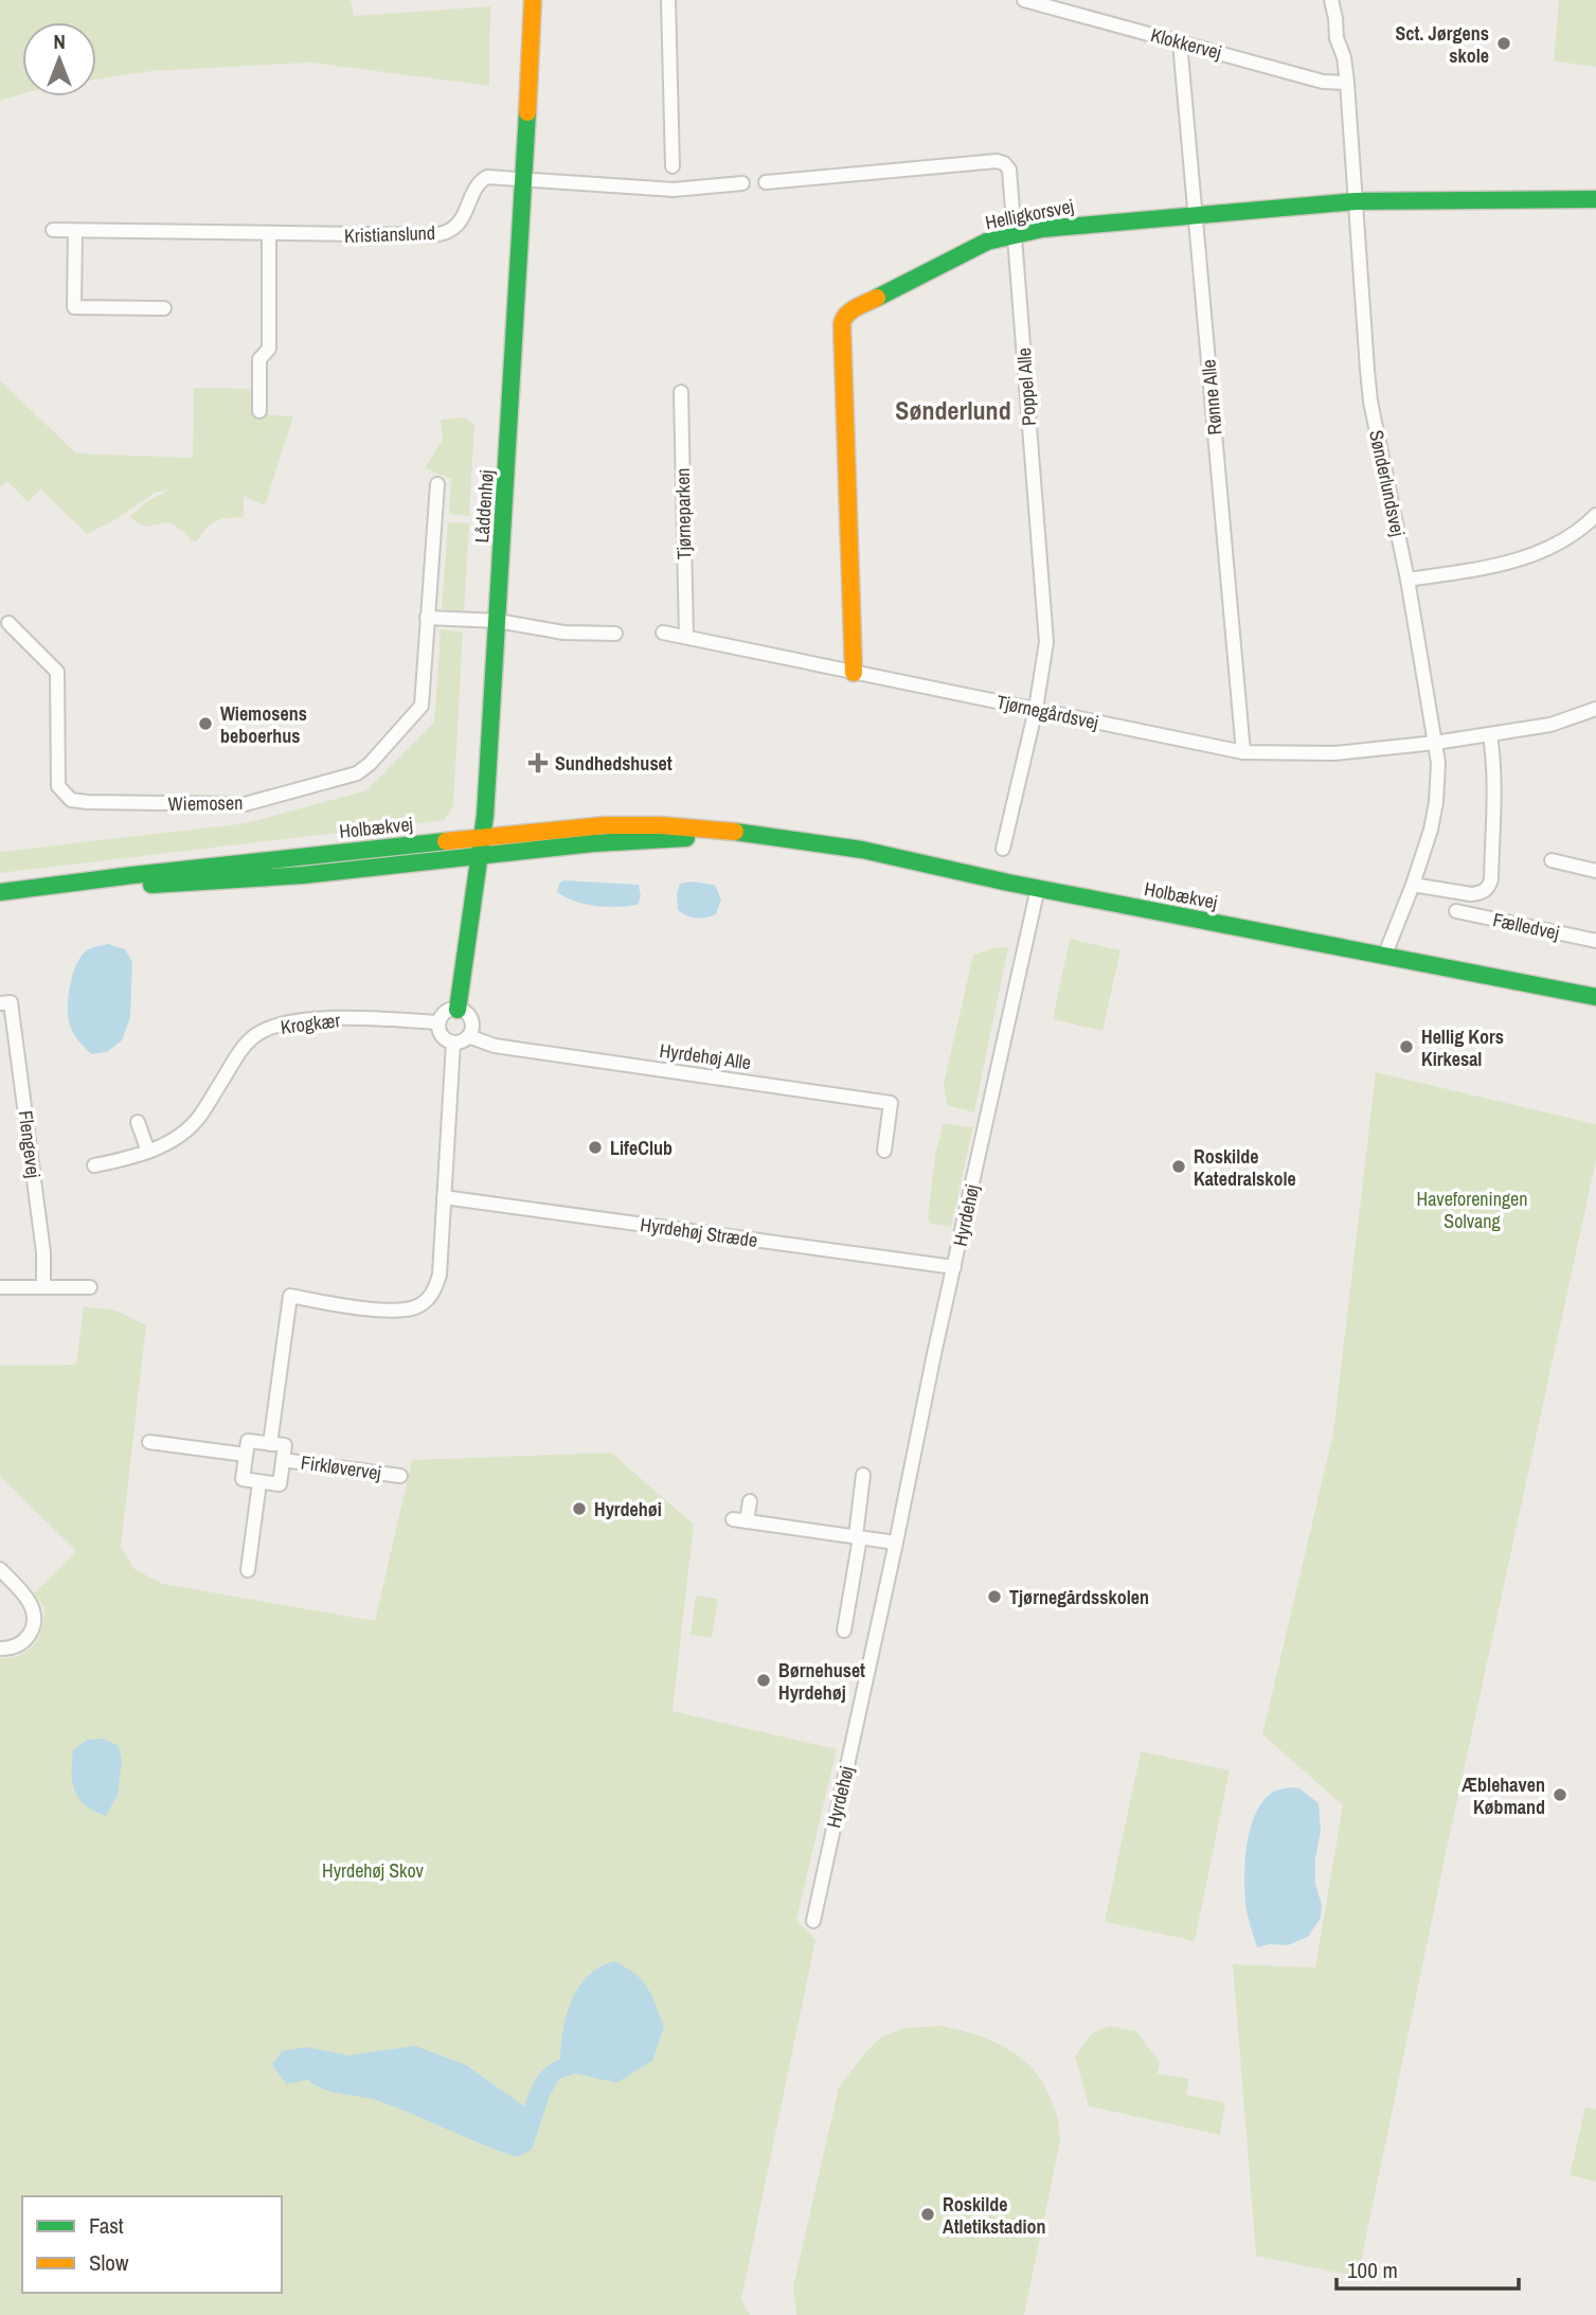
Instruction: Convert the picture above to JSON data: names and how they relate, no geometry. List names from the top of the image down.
{
  "streets": {
    "street": [
      "Klokkervej",
      "Helligkorsvej",
      "Kristianslund",
      "Poppel Alle",
      "Rønne Alle",
      "Sønderlundsvej",
      "Låddenhøj",
      "Tjørneparken",
      "Tjørnegårdsvej",
      "Wiemosen",
      "Holbækvej",
      "Fælledvej",
      "Krogkær",
      "Hyrdehøj Alle",
      "Flengevej",
      "Hyrdehøj",
      "Hyrdehøj Stræde",
      "Firkløvervej"
    ]
  },
  "crossings": [
    ["Klokkervej", "Rønne Alle"],
    ["Klokkervej", "Sønderlundsvej"],
    ["Helligkorsvej", "Poppel Alle"],
    ["Helligkorsvej", "Rønne Alle"],
    ["Helligkorsvej", "Sønderlundsvej"],
    ["Helligkorsvej", "Tjørnegårdsvej"],
    ["Kristianslund", "Låddenhøj"],
    ["Poppel Alle", "Tjørnegårdsvej"],
    ["Rønne Alle", "Tjørnegårdsvej"],
    ["Sønderlundsvej", "Tjørnegårdsvej"],
    ["Sønderlundsvej", "Holbækvej"],
    ["Låddenhøj", "Holbækvej"],
    ["Tjørneparken", "Tjørnegårdsvej"],
    ["Holbækvej", "Hyrdehøj"],
    ["Krogkær", "Hyrdehøj Alle"],
    ["Hyrdehøj", "Hyrdehøj Stræde"]
  ],
  "districts": ["Sønderlund"],
  "parks": ["Haveforeningen Solvang", "Hyrdehøj Skov"],
  "places": {
    "other": [
      "Sct. Jørgens skole",
      "Wiemosens beboerhus",
      "Hellig Kors Kirkesal",
      "LifeClub",
      "Roskilde Katedralskole",
      "Hyrdehøi",
      "Tjørnegårdsskolen",
      "Børnehuset Hyrdehøj",
      "Æblehaven Købmand",
      "Roskilde Atletikstadion"
    ],
    "health": ["Sundhedshuset"]
  },
  "legend": ["Fast", "Slow"],
  "scale_bar": "100 m",
  "north": "top"
}
